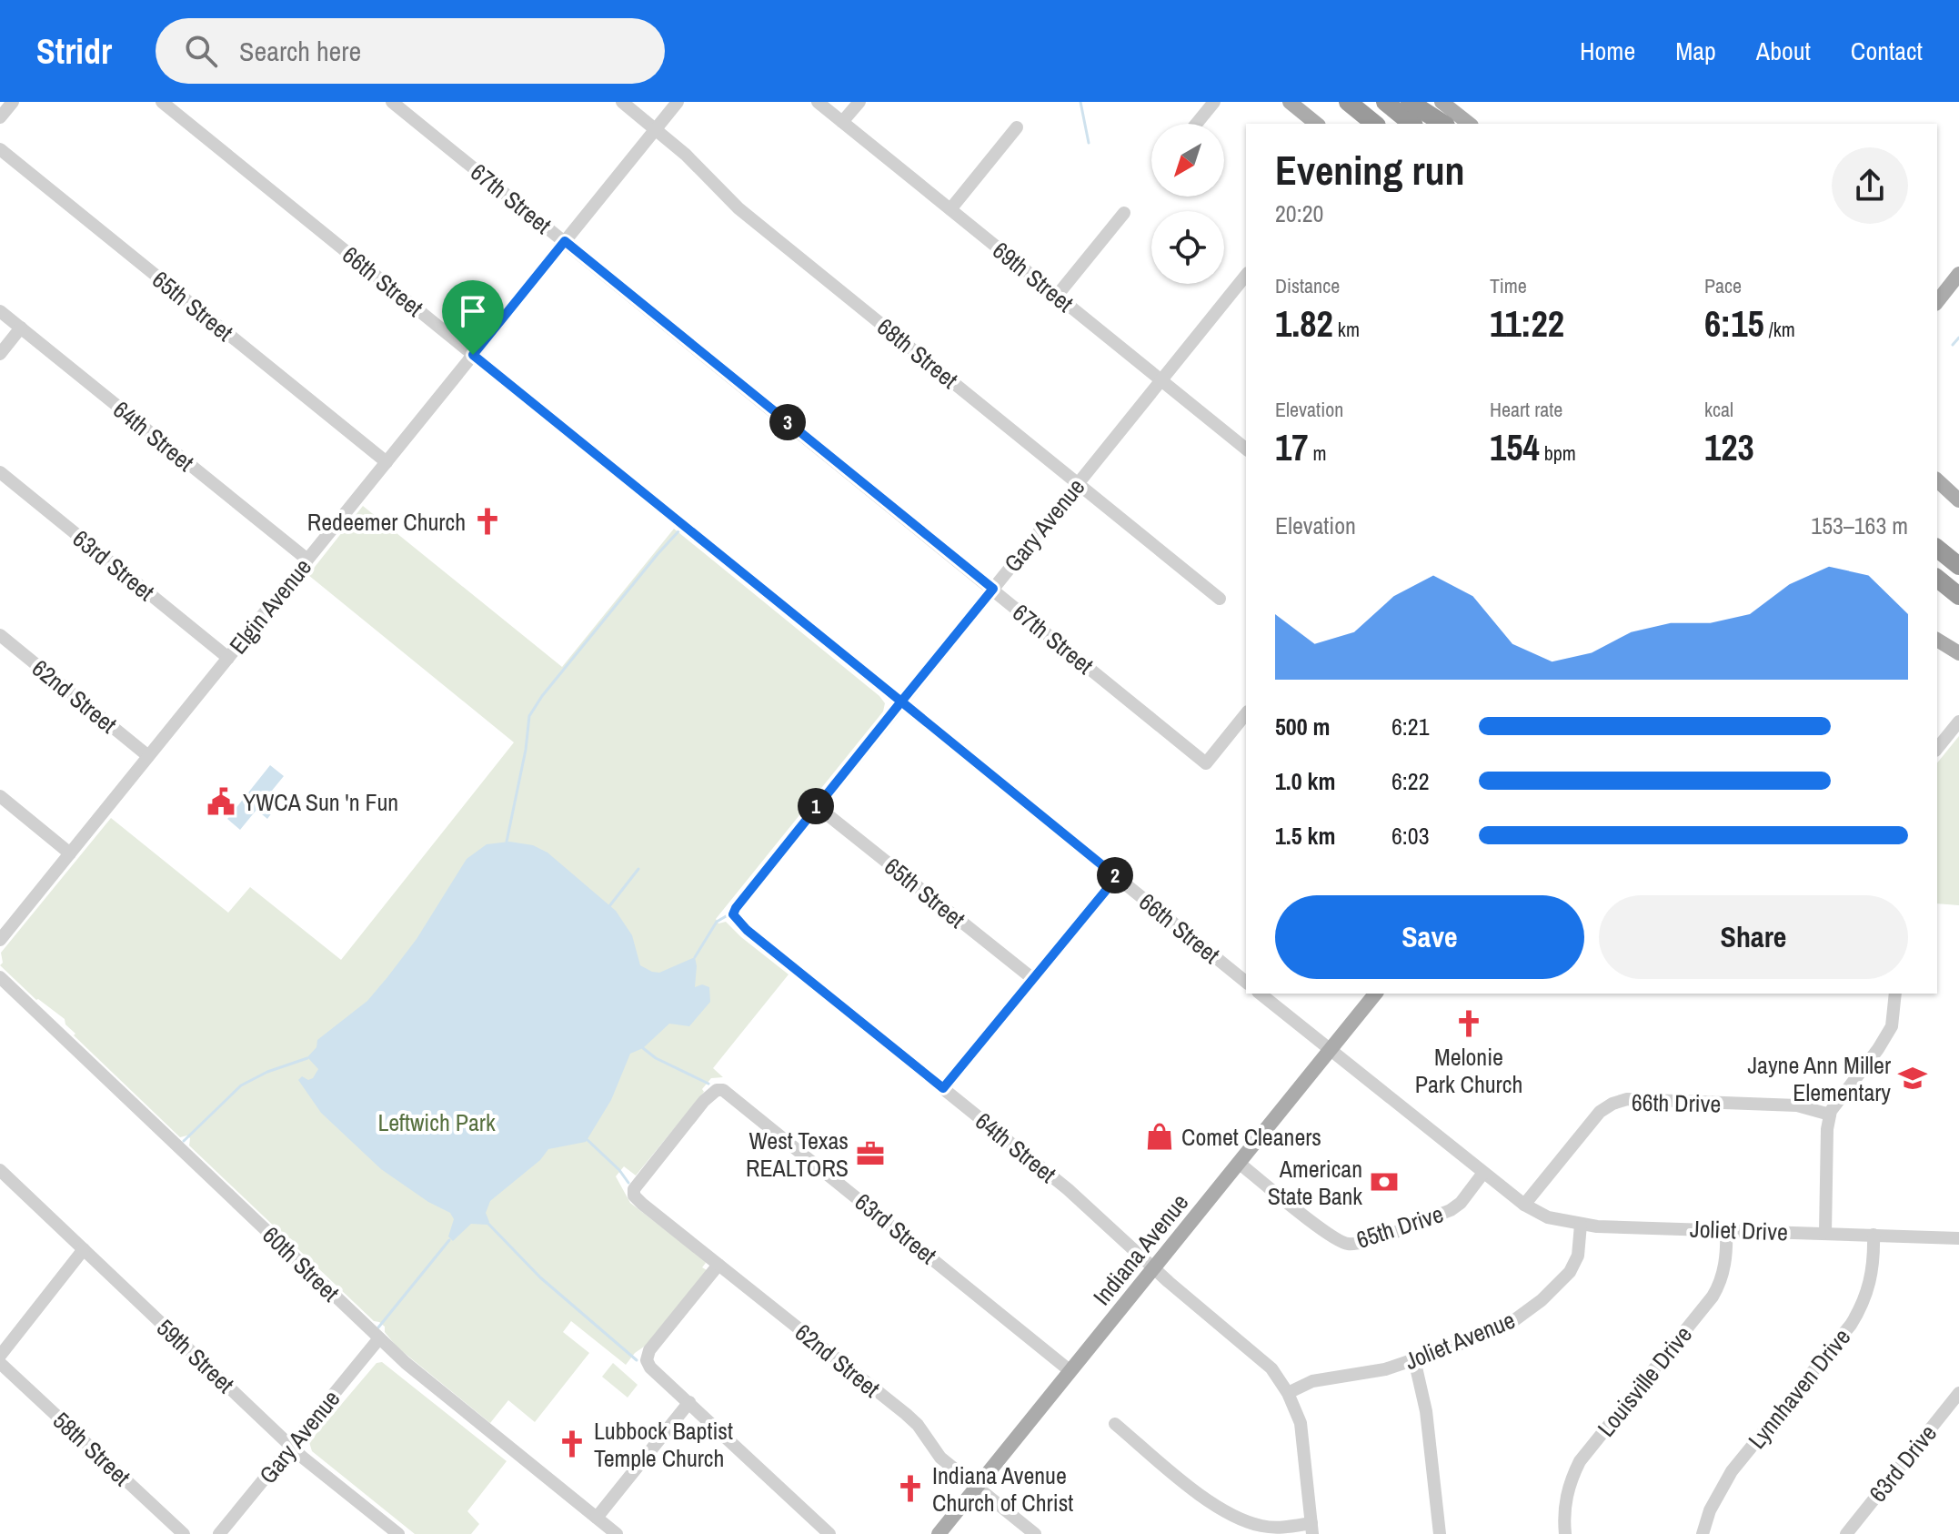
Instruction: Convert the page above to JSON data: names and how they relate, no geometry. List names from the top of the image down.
{
  "streets": {
    "main road": ["Indiana Avenue"],
    "street": [
      "67th Street",
      "69th Street",
      "66th Street",
      "65th Street",
      "68th Street",
      "64th Street",
      "Gary Avenue",
      "63rd Street",
      "Elgin Avenue",
      "62nd Street",
      "66th Drive",
      "65th Drive",
      "Joliet Drive",
      "60th Street",
      "Joliet Avenue",
      "59th Street",
      "Louisville Drive",
      "Lynnhaven Drive",
      "58th Street",
      "63rd Drive"
    ]
  },
  "crossings": [
    ["67th Street", "Gary Avenue"],
    ["67th Street", "Elgin Avenue"],
    ["69th Street", "Gary Avenue"],
    ["66th Street", "Gary Avenue"],
    ["66th Street", "Elgin Avenue"],
    ["65th Street", "Gary Avenue"],
    ["65th Street", "Elgin Avenue"],
    ["68th Street", "Gary Avenue"],
    ["68th Street", "Elgin Avenue"],
    ["64th Street", "Gary Avenue"],
    ["64th Street", "Elgin Avenue"],
    ["64th Street", "Indiana Avenue"],
    ["64th Street", "Joliet Avenue"],
    ["Gary Avenue", "60th Street"],
    ["Gary Avenue", "59th Street"],
    ["63rd Street", "Elgin Avenue"],
    ["63rd Street", "62nd Street"],
    ["63rd Street", "Indiana Avenue"],
    ["Elgin Avenue", "62nd Street"],
    ["62nd Street", "Indiana Avenue"],
    ["66th Drive", "Joliet Drive"],
    ["65th Drive", "Indiana Avenue"],
    ["Joliet Drive", "Joliet Avenue"],
    ["Joliet Drive", "Louisville Drive"],
    ["Joliet Drive", "Lynnhaven Drive"]
  ],
  "parks": ["Leftwich Park"],
  "places": {
    "church": [
      "Redeemer Church",
      "Melonie Park Church",
      "Lubbock Baptist Temple Church",
      "Indiana Avenue Church of Christ"
    ],
    "public building": ["YWCA Sun 'n Fun"],
    "school or university": ["Jayne Ann Miller Elementary"],
    "shop": ["Comet Cleaners"],
    "office": ["West Texas REALTORS"],
    "bank": ["American State Bank"]
  },
  "north": "bottom left",
  "page": {
    "header": "Stridr",
    "search": "Search here",
    "nav": [
      "Home",
      "Map",
      "About",
      "Contact"
    ],
    "heading": ["Evening run", "20:20"],
    "stats": [
      ["Distance", "1.82 km"],
      ["Time", "11:22"],
      ["Pace", "6:15 /km"],
      ["Elevation", "17 m"],
      ["Heart rate", "154 bpm"],
      ["kcal", "123"]
    ],
    "pins": ["3", "1", "2"],
    "chart": ["Elevation", "153–163 m"],
    "list": [
      {
        "name": "500 m",
        "note": "6:21"
      },
      {
        "name": "1.0 km",
        "note": "6:22"
      },
      {
        "name": "1.5 km",
        "note": "6:03"
      }
    ],
    "buttons": ["Save", "Share"]
  }
}
